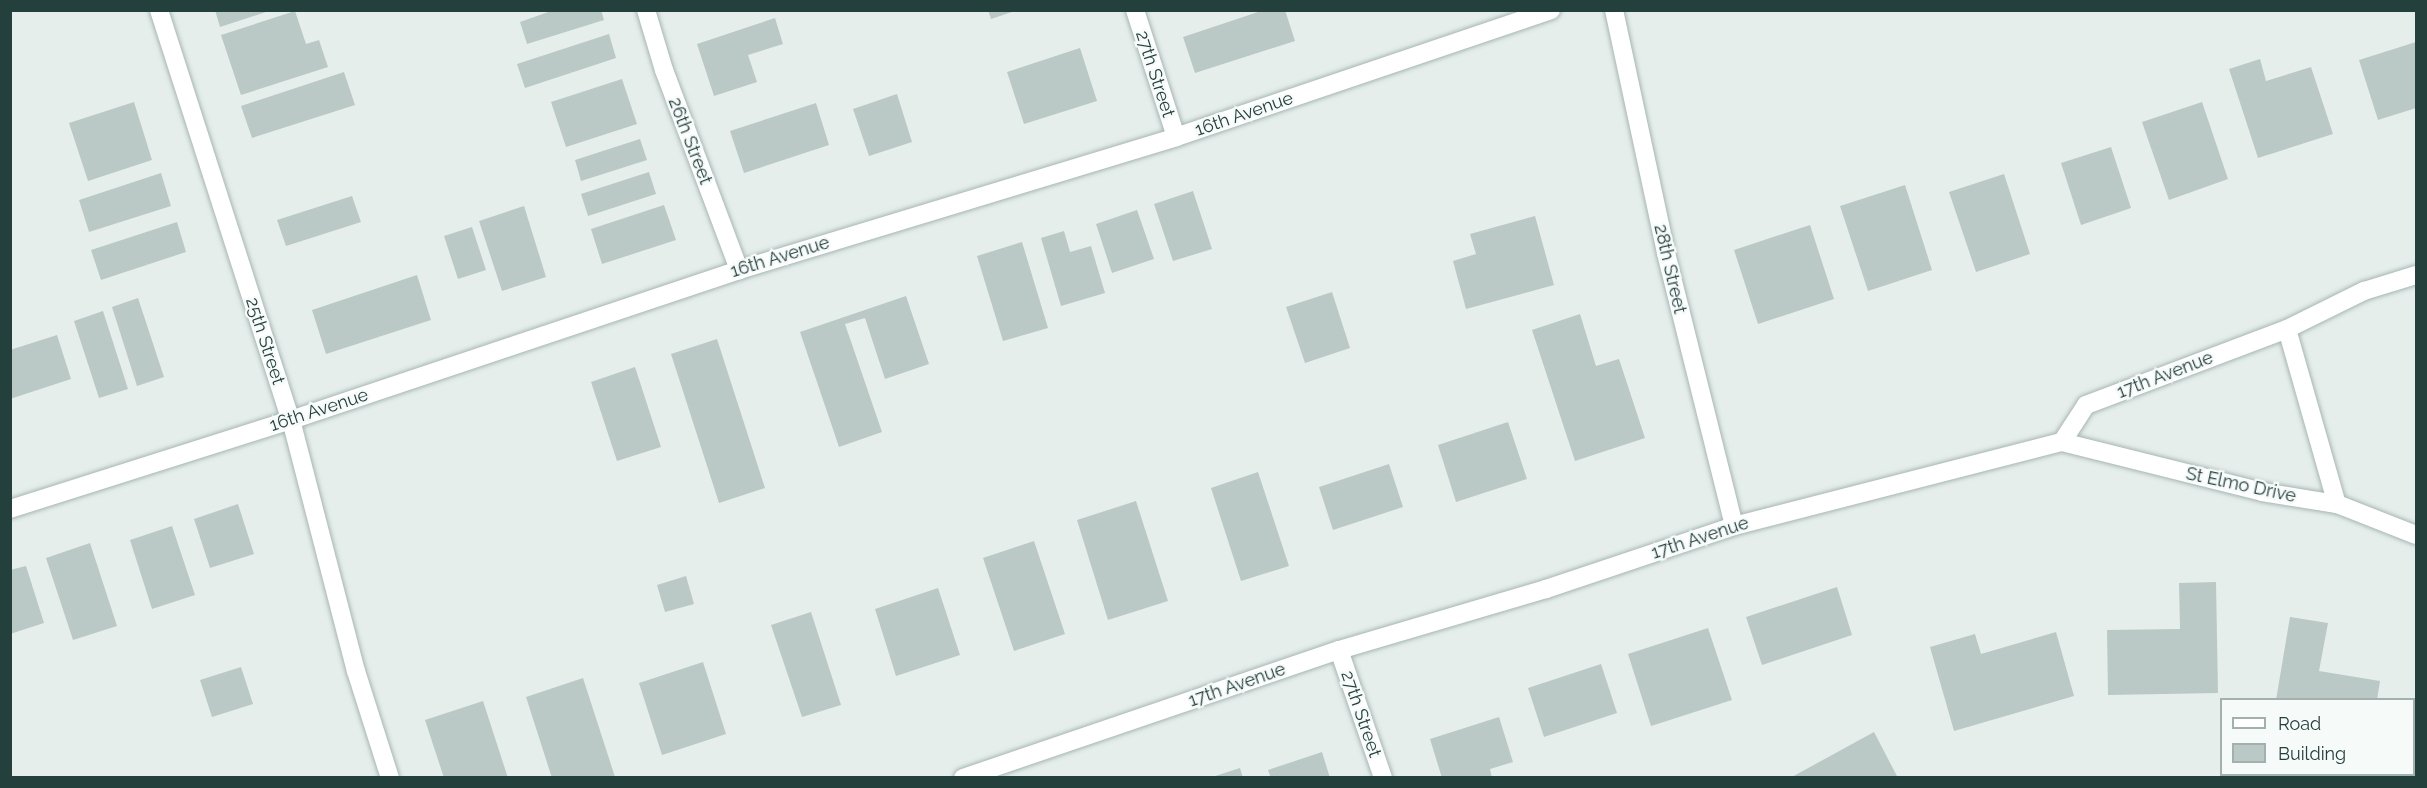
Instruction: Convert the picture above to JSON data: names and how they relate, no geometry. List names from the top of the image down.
{
  "streets": {
    "street": [
      "27th Street",
      "16th Avenue",
      "26th Street",
      "28th Street",
      "25th Street",
      "17th Avenue",
      "St Elmo Drive"
    ]
  },
  "crossings": [
    ["27th Street", "16th Avenue"],
    ["27th Street", "17th Avenue"],
    ["16th Avenue", "26th Street"],
    ["16th Avenue", "25th Street"],
    ["28th Street", "17th Avenue"],
    ["17th Avenue", "St Elmo Drive"]
  ],
  "legend": ["Road", "Building"]
}
